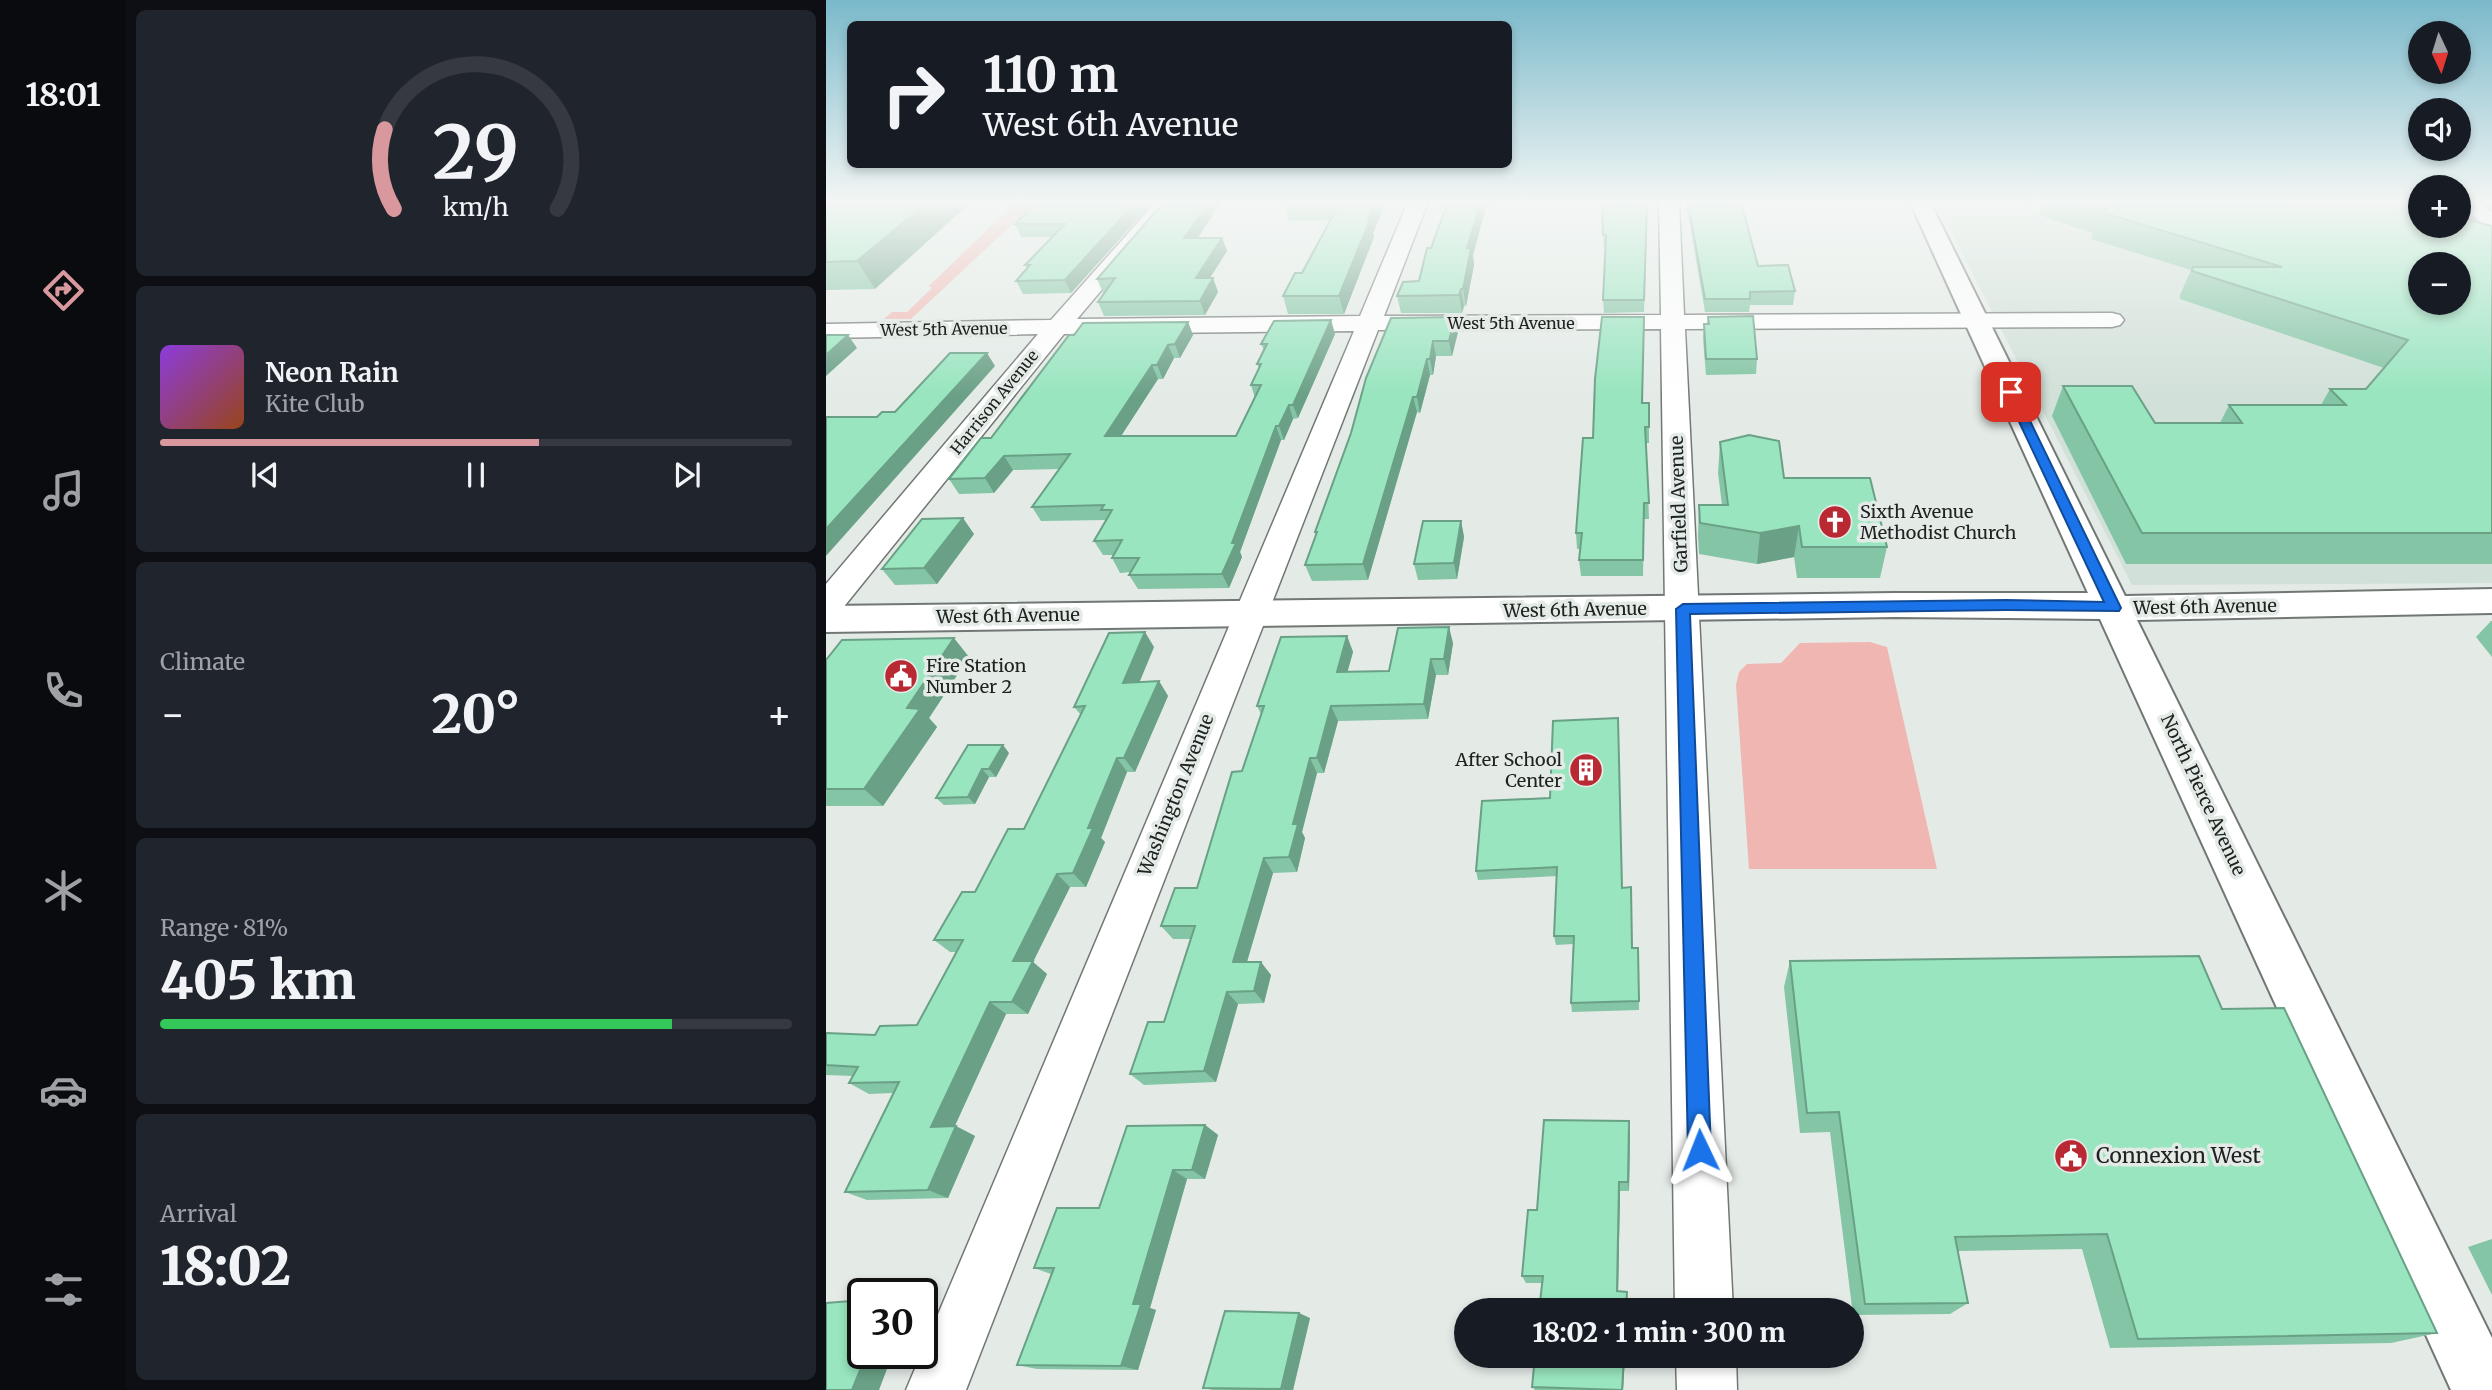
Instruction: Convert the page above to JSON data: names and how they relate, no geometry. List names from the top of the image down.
{
  "streets": {
    "street": [
      "West 5th Avenue",
      "Harrison Avenue",
      "Garfield Avenue",
      "West 6th Avenue",
      "Washington Avenue",
      "North Pierce Avenue"
    ]
  },
  "crossings": [
    ["West 5th Avenue", "Harrison Avenue"],
    ["West 5th Avenue", "Garfield Avenue"],
    ["West 5th Avenue", "Washington Avenue"],
    ["West 5th Avenue", "North Pierce Avenue"],
    ["Garfield Avenue", "West 6th Avenue"],
    ["West 6th Avenue", "Washington Avenue"],
    ["West 6th Avenue", "North Pierce Avenue"]
  ],
  "places": {
    "church": ["Sixth Avenue Methodist Church"],
    "public building": ["Fire Station Number 2", "Connexion West"],
    "building": ["After School Center"]
  },
  "north": "bottom",
  "page": {
    "tabs": "18:01",
    "map_buttons": ["+", "−"],
    "turn": ["110 m", "West 6th Avenue"],
    "song": ["Neon Rain", "Kite Club"],
    "tile": [
      "Climate",
      ["Range · 81%", "405 km"],
      ["Arrival", "18:02"]
    ],
    "heat": ["−", "20°", "+"],
    "limit": "30",
    "trip": "18:02 · 1 min · 300 m",
    "gauge": ["29", "km/h"]
  }
}
